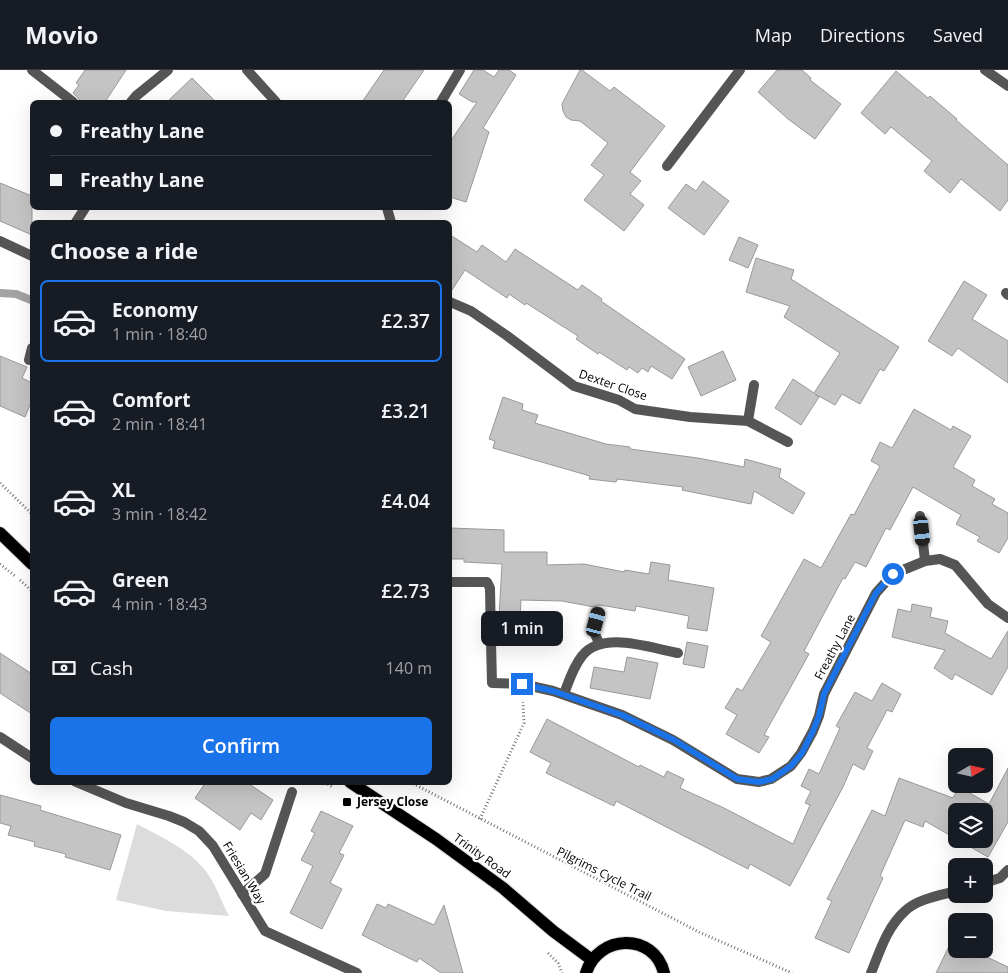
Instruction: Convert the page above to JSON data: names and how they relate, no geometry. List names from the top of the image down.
{
  "streets": {
    "main road": ["Trinity Road"],
    "street": ["Dexter Close", "Freathy Lane", "Friesian Way"],
    "path": ["Pilgrims Cycle Trail"]
  },
  "places": {
    "transit": ["Jersey Close"]
  },
  "north": "right",
  "page": {
    "header": "Movio",
    "nav": ["Map", "Directions", "Saved"],
    "banner": ["Freathy Lane", "Freathy Lane"],
    "heading": "Choose a ride",
    "list": [
      {
        "name": "Economy",
        "note": "1 min · 18:40",
        "value": "£2.37"
      },
      {
        "name": "Comfort",
        "note": "2 min · 18:41",
        "value": "£3.21"
      },
      {
        "name": "XL",
        "note": "3 min · 18:42",
        "value": "£4.04"
      },
      {
        "name": "Green",
        "note": "4 min · 18:43",
        "value": "£2.73"
      }
    ],
    "bubble": "1 min",
    "pay": ["Cash", "140 m"],
    "buttons": "Confirm",
    "map_buttons": ["+", "−"]
  }
}
